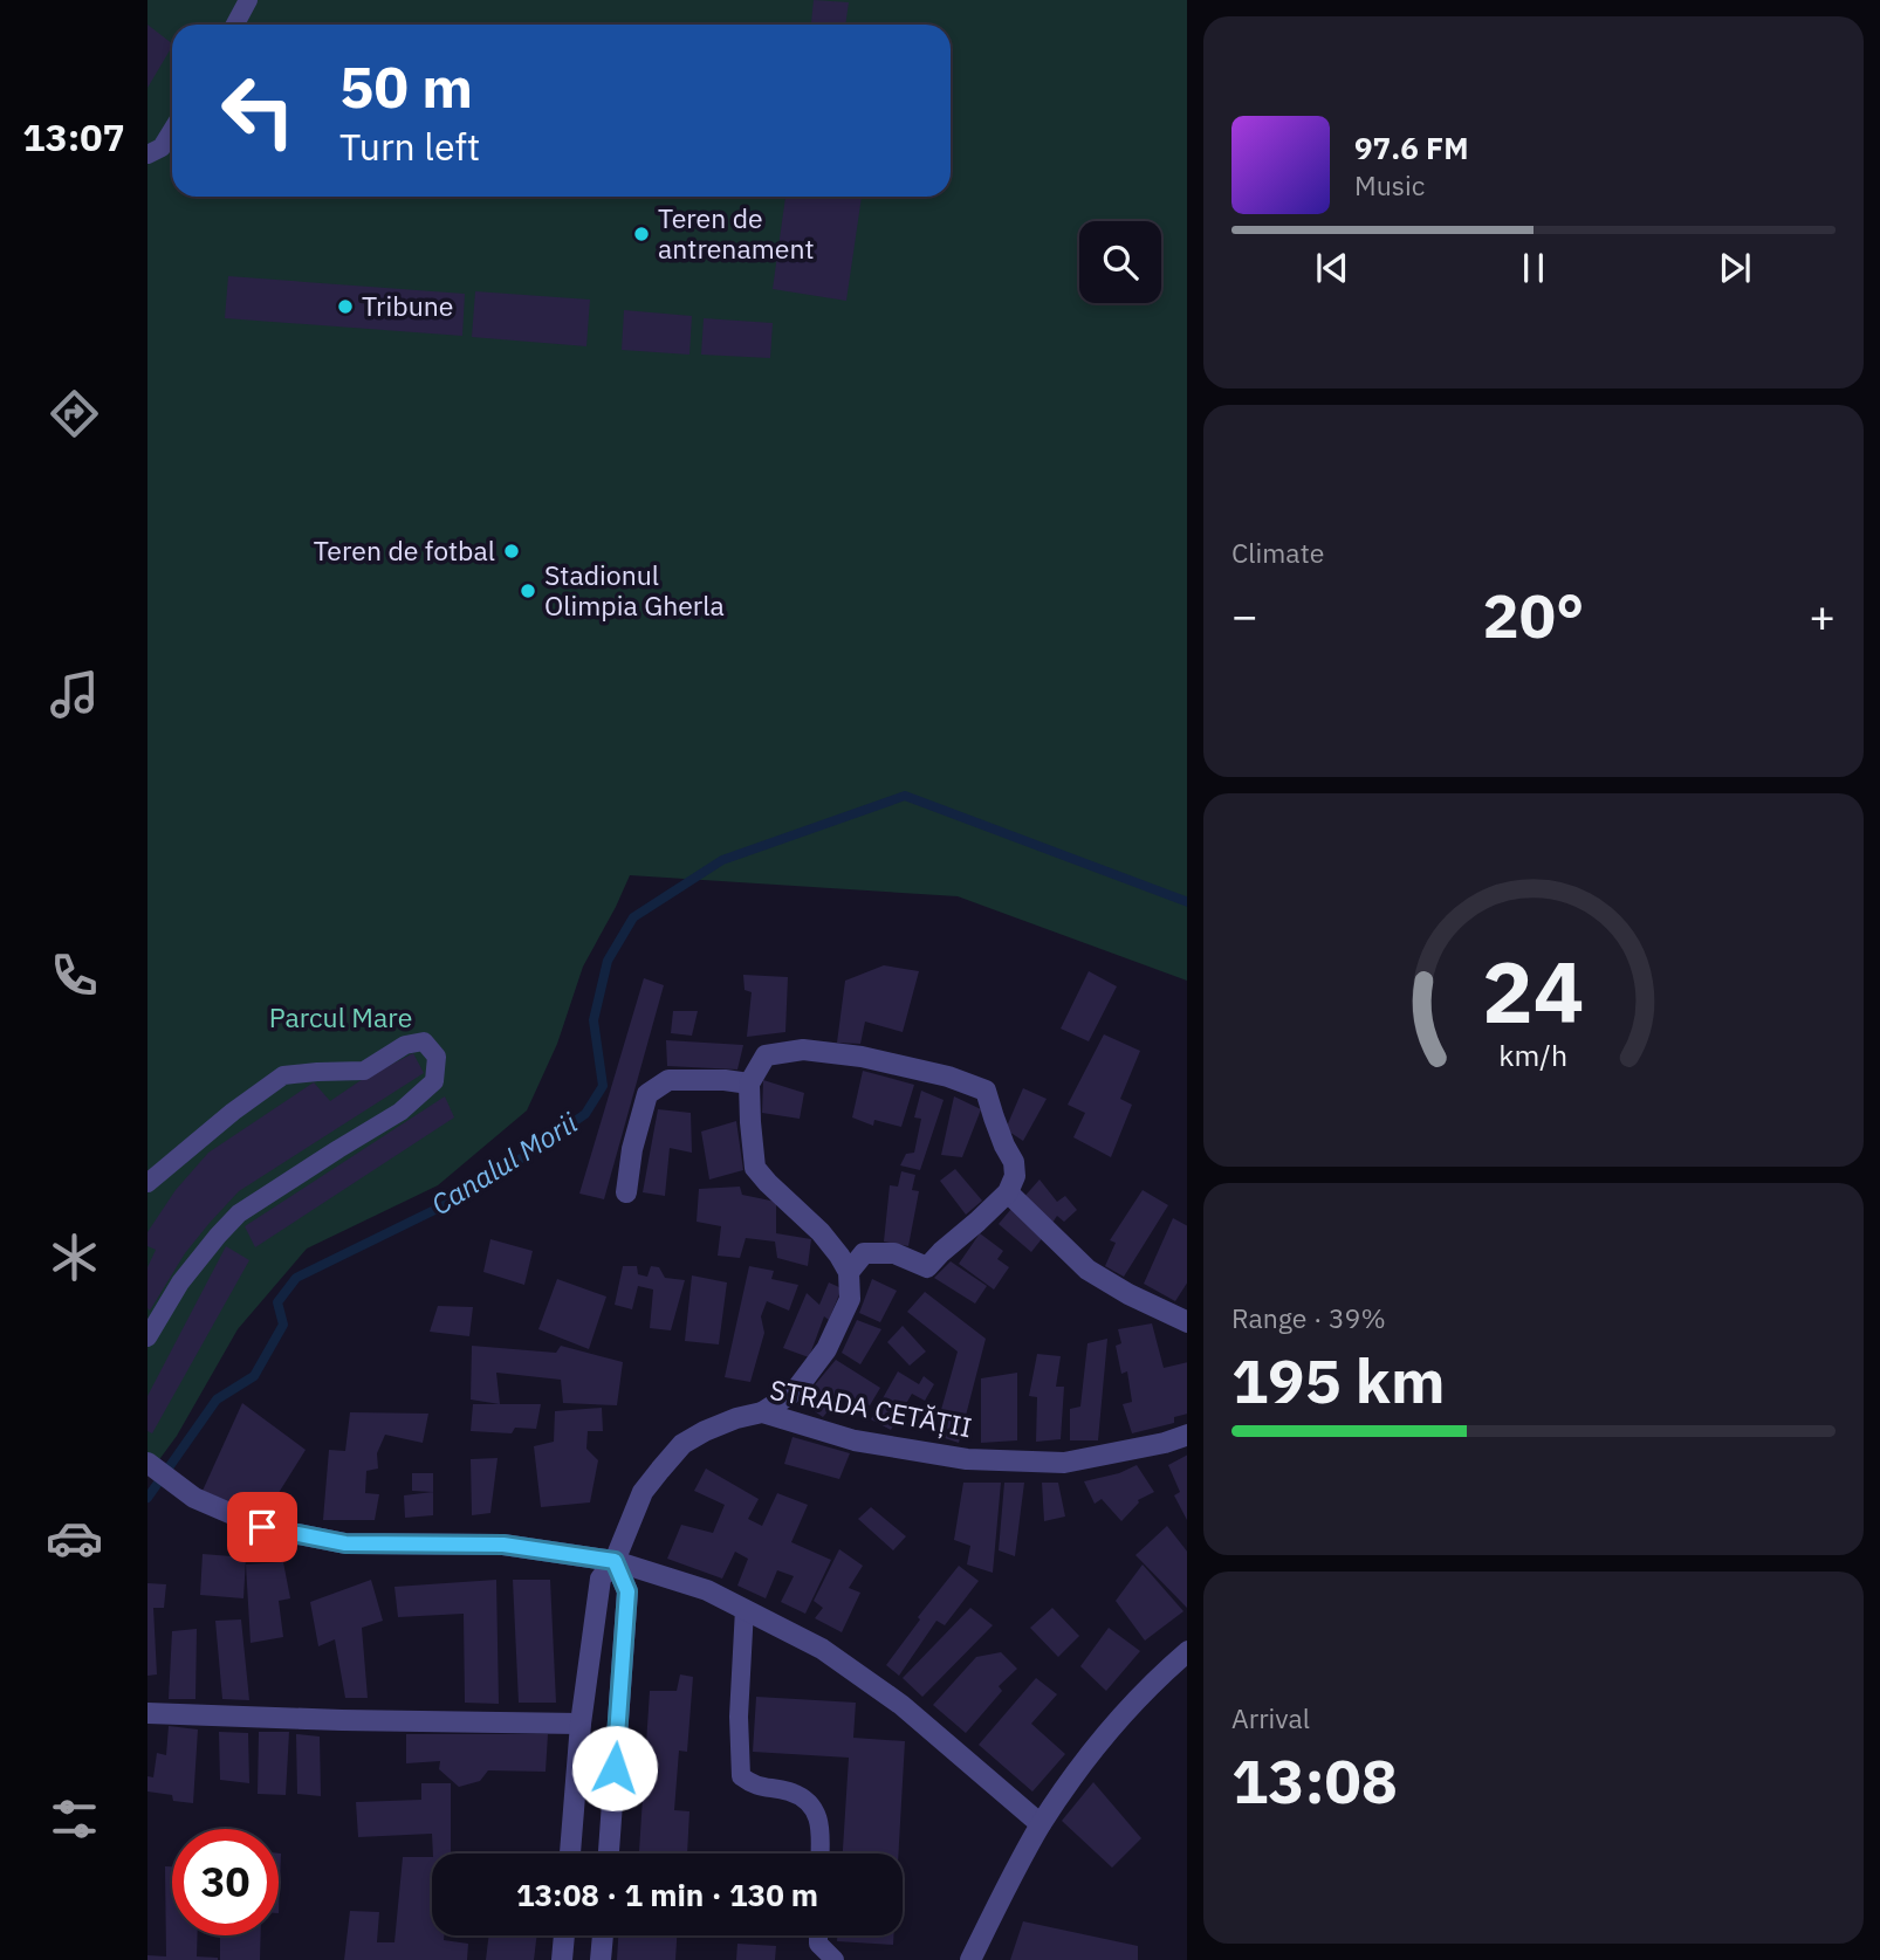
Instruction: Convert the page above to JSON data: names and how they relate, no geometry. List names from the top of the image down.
{
  "streets": {
    "street": ["STRADA CETĂȚII"]
  },
  "water": ["Canalul Morii"],
  "parks": ["Parcul Mare"],
  "places": [
    "Teren de antrenament",
    "Tribune",
    "Teren de fotbal",
    "Stadionul Olimpia Gherla"
  ],
  "page": {
    "tabs": "13:07",
    "turn": ["50 m", "Turn left"],
    "song": ["97.6 FM", "Music"],
    "tile": [
      "Climate",
      ["Range · 39%", "195 km"],
      ["Arrival", "13:08"]
    ],
    "heat": ["−", "20°", "+"],
    "limit": "30",
    "trip": "13:08 · 1 min · 130 m",
    "gauge": ["24", "km/h"]
  }
}
